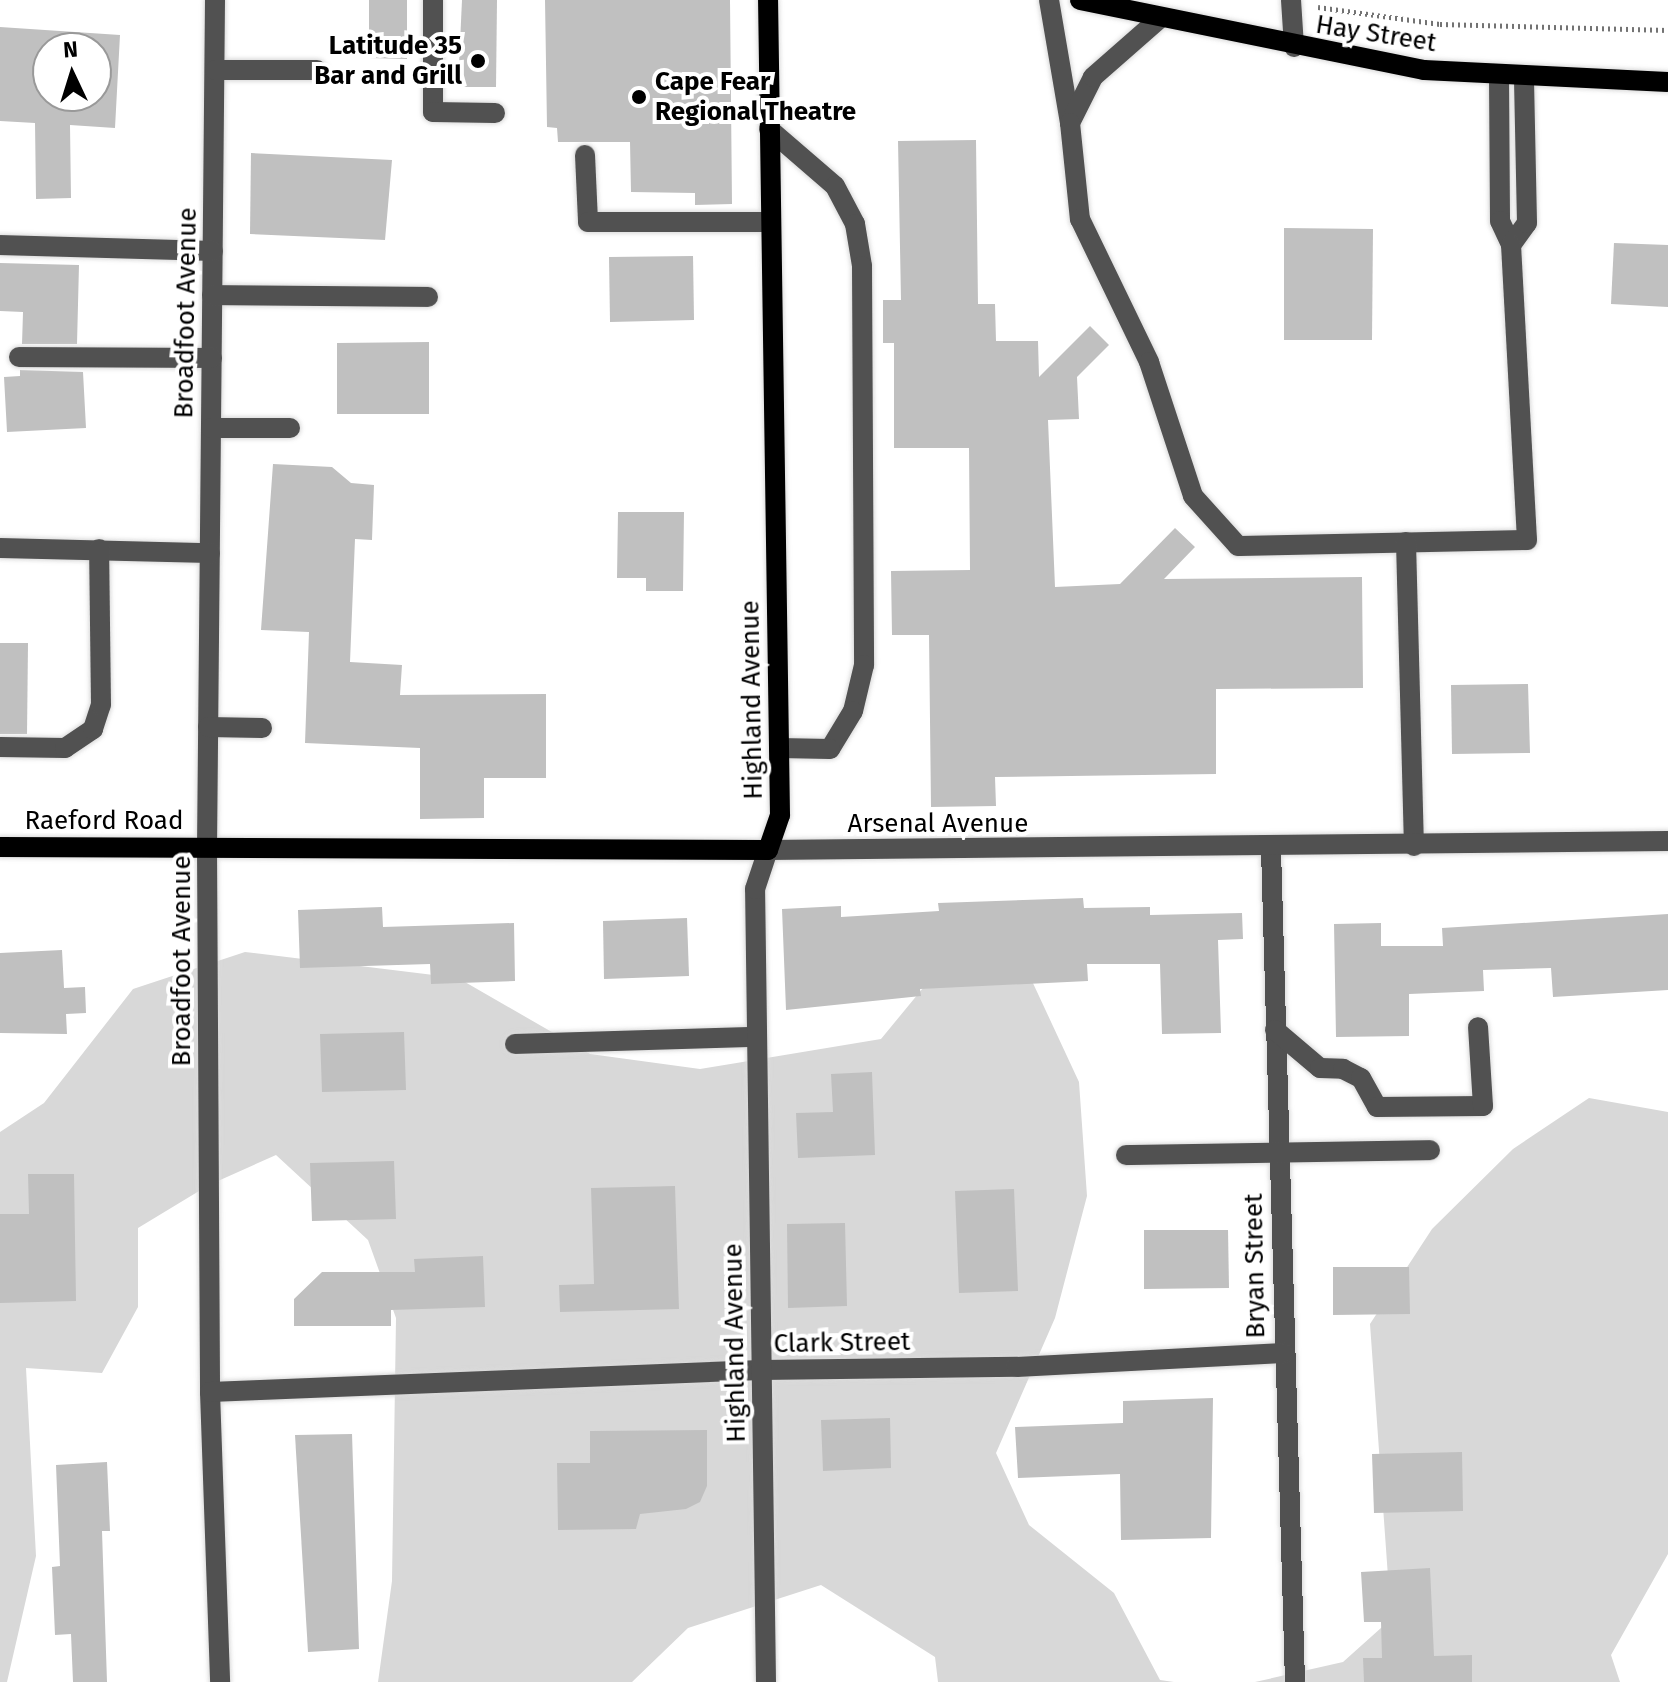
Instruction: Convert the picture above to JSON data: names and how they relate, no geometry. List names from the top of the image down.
{
  "streets": {
    "main road": [
      "Hay Street",
      "Highland Avenue",
      "Raeford Road",
      "Arsenal Avenue"
    ],
    "street": ["Broadfoot Avenue", "Bryan Street", "Clark Street"]
  },
  "crossings": [
    ["Broadfoot Avenue", "Raeford Road"],
    ["Broadfoot Avenue", "Arsenal Avenue"],
    ["Broadfoot Avenue", "Clark Street"],
    ["Highland Avenue", "Arsenal Avenue"],
    ["Highland Avenue", "Clark Street"],
    ["Raeford Road", "Arsenal Avenue"],
    ["Arsenal Avenue", "Bryan Street"],
    ["Bryan Street", "Clark Street"]
  ],
  "places": ["Latitude 35 Bar and Grill", "Cape Fear Regional Theatre"],
  "north": "top"
}
